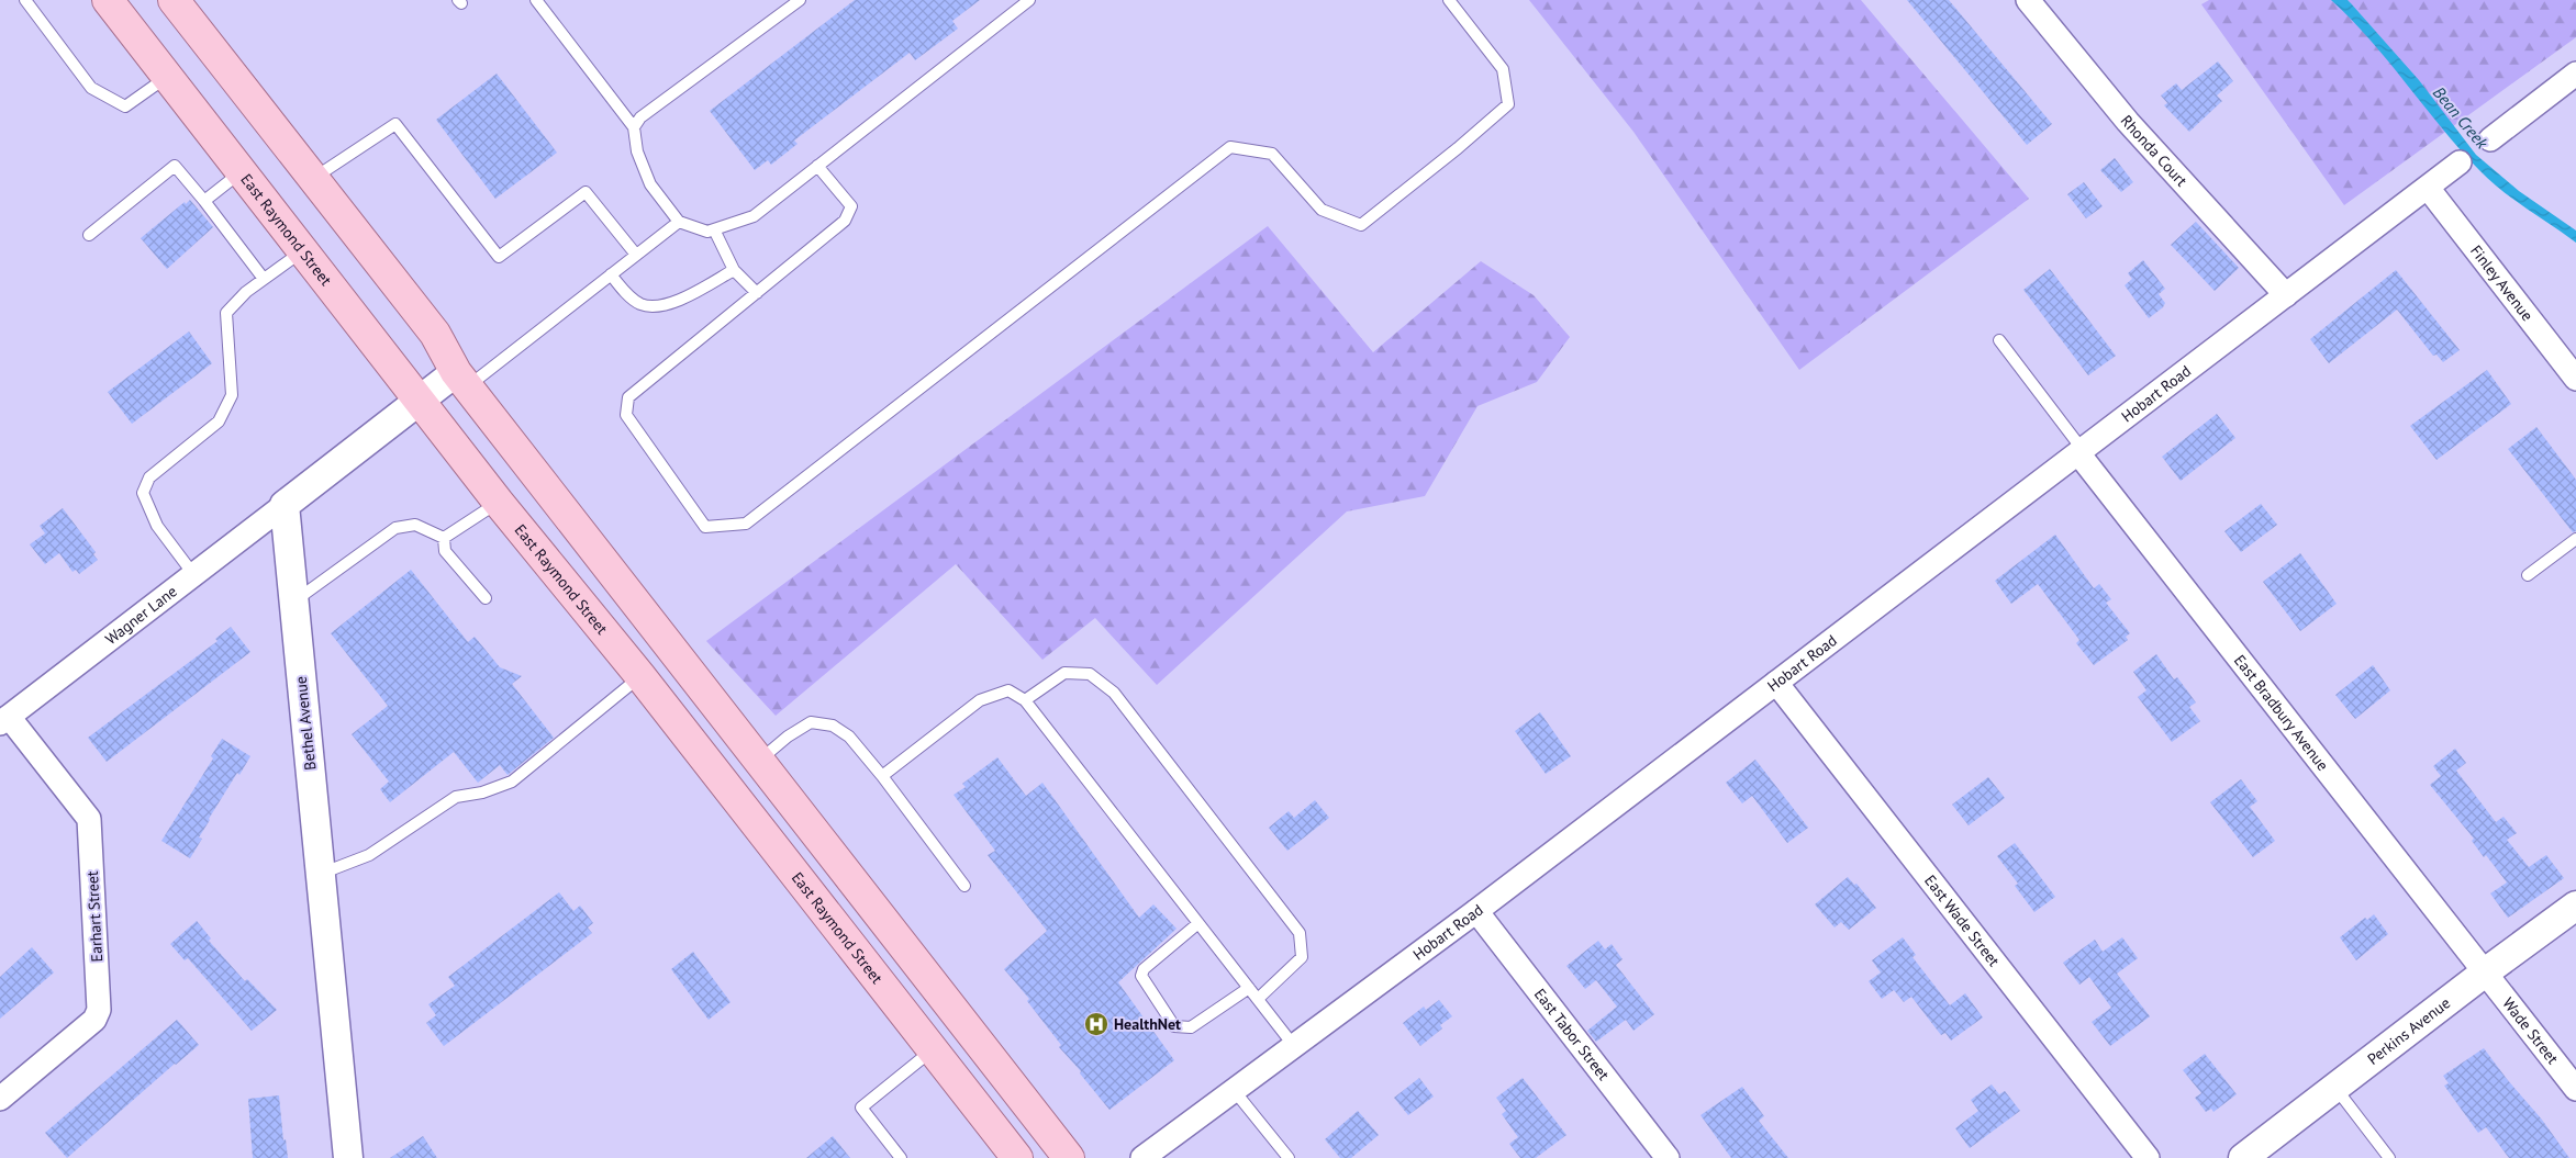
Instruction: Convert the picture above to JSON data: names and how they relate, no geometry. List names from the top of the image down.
{
  "streets": {
    "main road": ["East Raymond Street"],
    "street": [
      "Rhonda Court",
      "Finley Avenue",
      "Hobart Road",
      "Wagner Lane",
      "East Bradbury Avenue",
      "Bethel Avenue",
      "Earhart Street",
      "East Wade Street",
      "Perkins Avenue",
      "Wade Street",
      "East Tabor Street"
    ]
  },
  "crossings": [
    ["Rhonda Court", "Hobart Road"],
    ["Finley Avenue", "Hobart Road"],
    ["Hobart Road", "East Bradbury Avenue"],
    ["Hobart Road", "East Wade Street"],
    ["Hobart Road", "East Tabor Street"],
    ["Wagner Lane", "Bethel Avenue"],
    ["Wagner Lane", "Earhart Street"],
    ["East Bradbury Avenue", "Perkins Avenue"],
    ["East Bradbury Avenue", "Wade Street"],
    ["Perkins Avenue", "Wade Street"]
  ],
  "water": ["Bean Creek"],
  "places": {
    "hospital": ["HealthNet"]
  }
}
